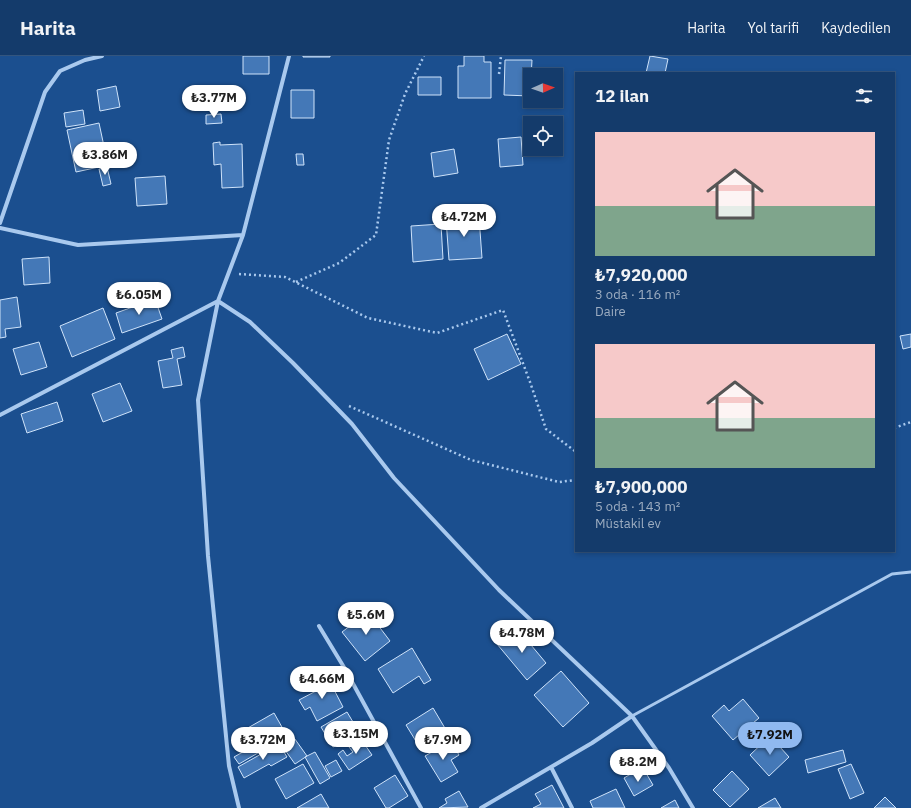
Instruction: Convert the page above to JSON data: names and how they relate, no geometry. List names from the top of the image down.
{
  "north": "right",
  "page": {
    "header": "Harita",
    "nav": ["Harita", "Yol tarifi", "Kaydedilen"],
    "heading": "12 ilan",
    "price": [
      "₺3.77M",
      "₺3.86M",
      "₺4.72M",
      "₺6.05M",
      "₺5.6M",
      "₺4.78M",
      "₺4.66M",
      "₺3.15M",
      "₺7.92M",
      "₺3.72M",
      "₺7.9M",
      "₺8.2M"
    ],
    "list": [
      {
        "name": "₺7,920,000",
        "note": "3 oda · 116 m² · Daire"
      },
      {
        "name": "₺7,900,000",
        "note": "5 oda · 143 m² · Müstakil ev"
      }
    ]
  }
}
